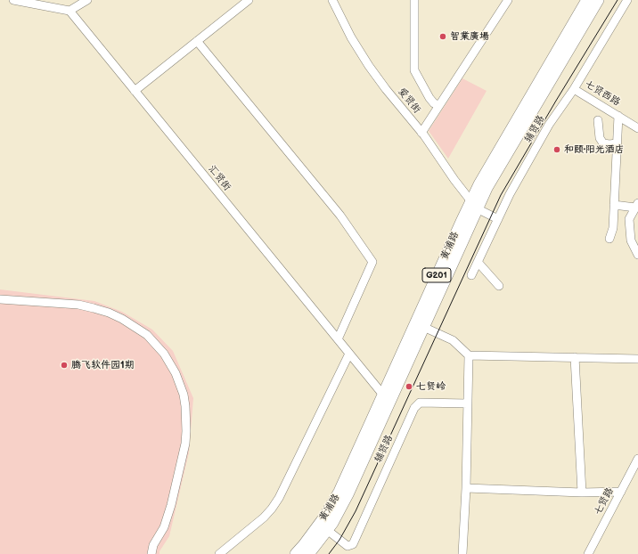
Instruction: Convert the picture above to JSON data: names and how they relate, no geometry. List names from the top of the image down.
{
  "streets": {
    "highway": ["黄浦路", "G201"],
    "street": [
      "七贤西路",
      "爱贤街",
      "辅贤路",
      "汇贤街",
      "七贤路"
    ]
  },
  "crossings": [
    ["七贤西路", "辅贤路"],
    ["爱贤街", "黄浦路"],
    ["辅贤路", "黄浦路"],
    ["汇贤街", "黄浦路"]
  ],
  "places": [
    "智業廣場",
    "和颐·阳光酒店",
    "腾飞软件园1期",
    "七贤岭"
  ]
}
